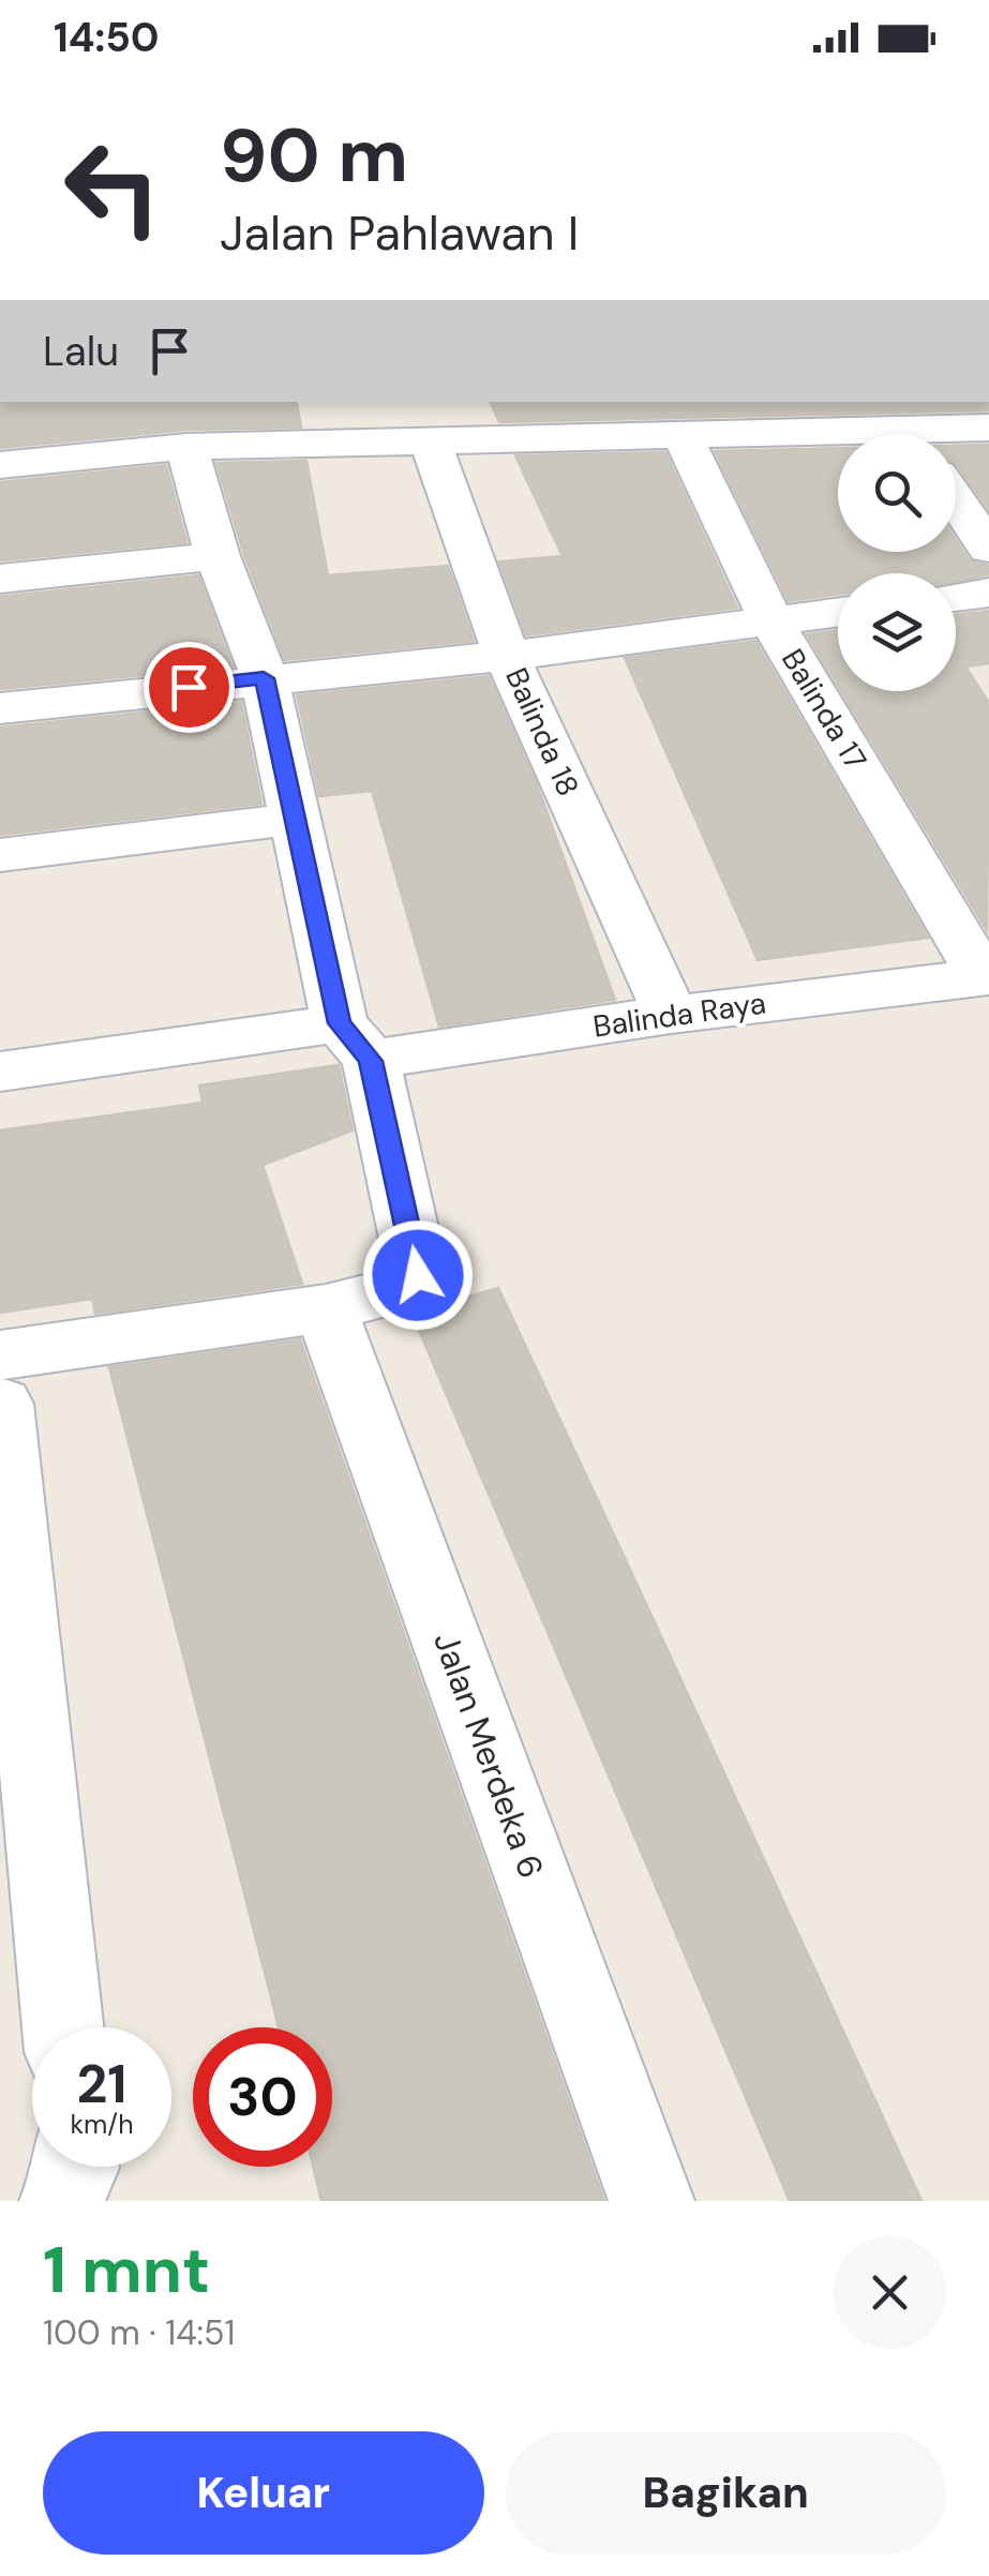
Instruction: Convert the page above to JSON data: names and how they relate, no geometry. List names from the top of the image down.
{
  "streets": {
    "street": [
      "Balinda 17",
      "Balinda 18",
      "Balinda Raya",
      "Jalan Merdeka 6"
    ]
  },
  "crossings": [
    ["Balinda 17", "Balinda Raya"],
    ["Balinda 18", "Balinda Raya"]
  ],
  "page": {
    "status": "14:50",
    "turn": ["90 m", "Jalan Pahlawan I"],
    "then": "Lalu",
    "speed": "21 km/h",
    "limit": "30",
    "heading": ["1 mnt", "100 m · 14:51"],
    "buttons": ["Keluar", "Bagikan"]
  }
}
